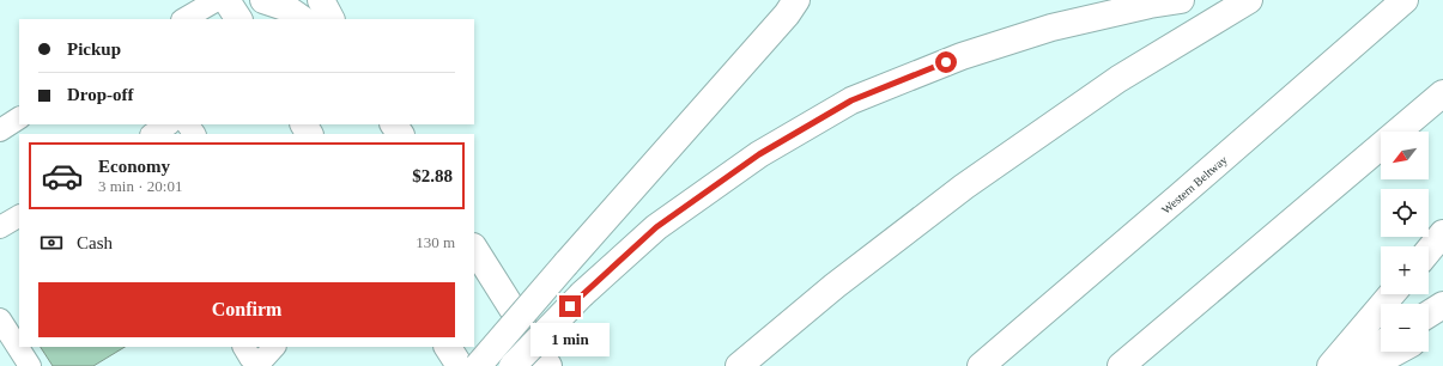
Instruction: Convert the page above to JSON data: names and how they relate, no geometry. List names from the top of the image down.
{
  "streets": {
    "highway": ["Western Beltway"]
  },
  "north": "bottom left",
  "page": {
    "banner": ["Pickup", "Drop-off"],
    "map_buttons": ["+", "−"],
    "list": [
      {
        "name": "Economy",
        "note": "3 min · 20:01",
        "value": "$2.88"
      }
    ],
    "pay": ["Cash", "130 m"],
    "buttons": "Confirm",
    "bubble": "1 min"
  }
}
